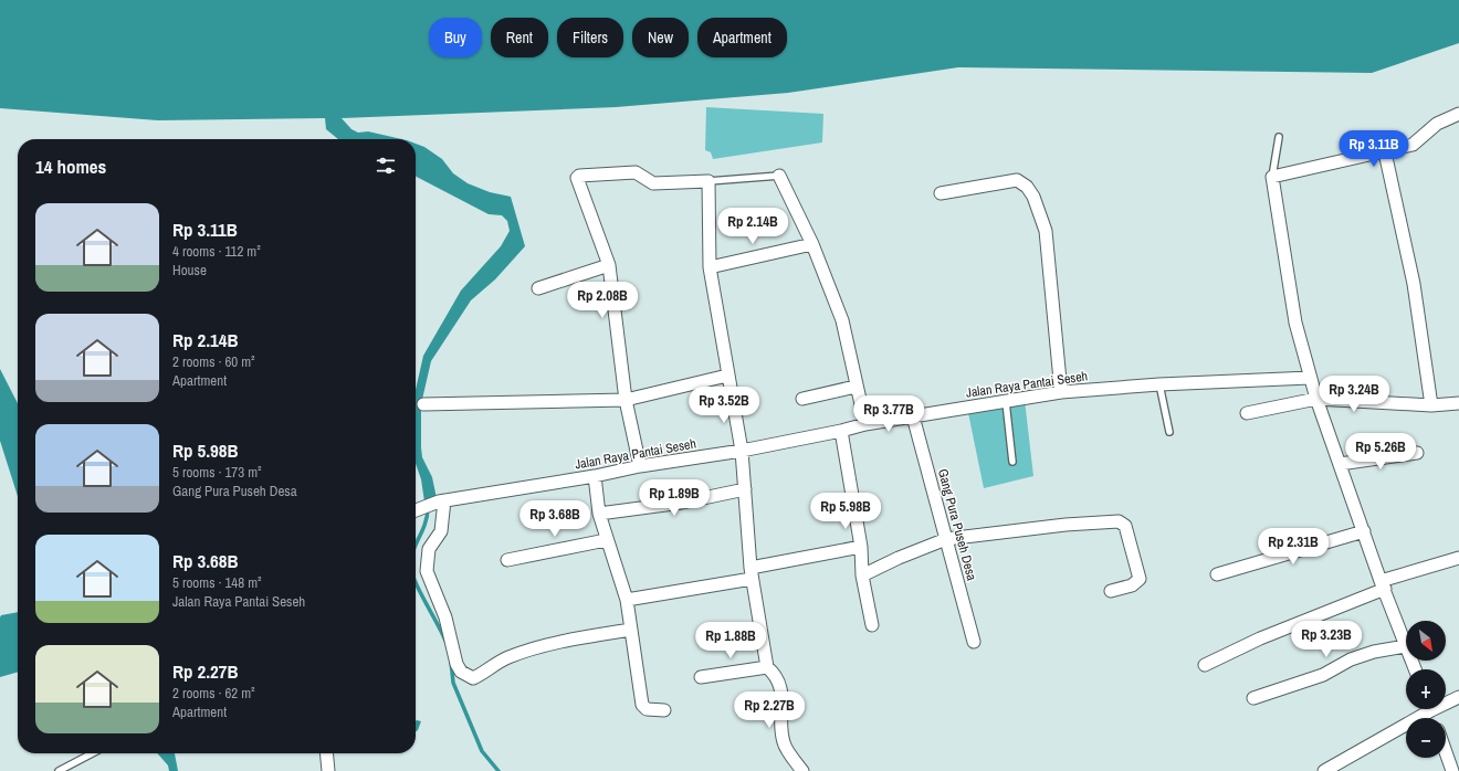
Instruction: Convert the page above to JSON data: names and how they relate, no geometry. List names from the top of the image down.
{
  "streets": {
    "street": ["Jalan Raya Pantai Seseh", "Gang Pura Puseh Desa"]
  },
  "crossings": [
    ["Jalan Raya Pantai Seseh", "Gang Pura Puseh Desa"]
  ],
  "north": "bottom right",
  "page": {
    "chip": [
      "Buy",
      "Rent",
      "Filters",
      "New",
      "Apartment"
    ],
    "price": [
      "Rp 3.11B",
      "Rp 2.14B",
      "Rp 2.08B",
      "Rp 3.24B",
      "Rp 3.52B",
      "Rp 3.77B",
      "Rp 5.26B",
      "Rp 1.89B",
      "Rp 5.98B",
      "Rp 3.68B",
      "Rp 2.31B",
      "Rp 3.23B",
      "Rp 1.88B",
      "Rp 2.27B"
    ],
    "heading": "14 homes",
    "list": [
      {
        "name": "Rp 3.11B",
        "note": "4 rooms · 112 m² · House"
      },
      {
        "name": "Rp 2.14B",
        "note": "2 rooms · 60 m² · Apartment"
      },
      {
        "name": "Rp 5.98B",
        "note": "5 rooms · 173 m² · Gang Pura Puseh Desa"
      },
      {
        "name": "Rp 3.68B",
        "note": "5 rooms · 148 m² · Jalan Raya Pantai Seseh"
      },
      {
        "name": "Rp 2.27B",
        "note": "2 rooms · 62 m² · Apartment"
      }
    ],
    "map_buttons": ["+", "−"]
  }
}
